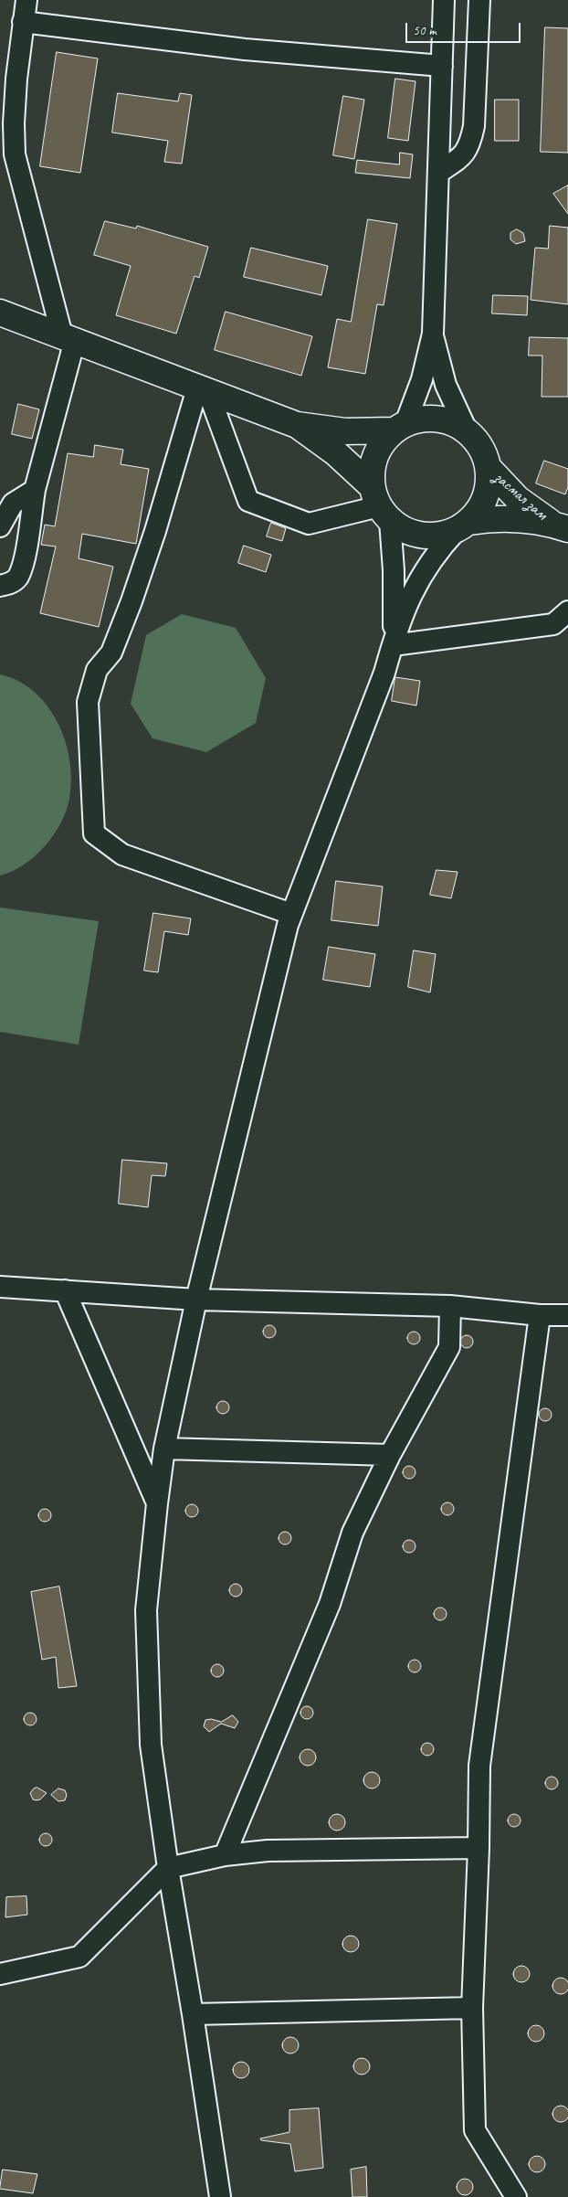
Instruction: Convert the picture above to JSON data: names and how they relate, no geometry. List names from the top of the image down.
{
  "streets": {
    "highway": ["засмал зам"]
  },
  "scale_bar": "50 m"
}
